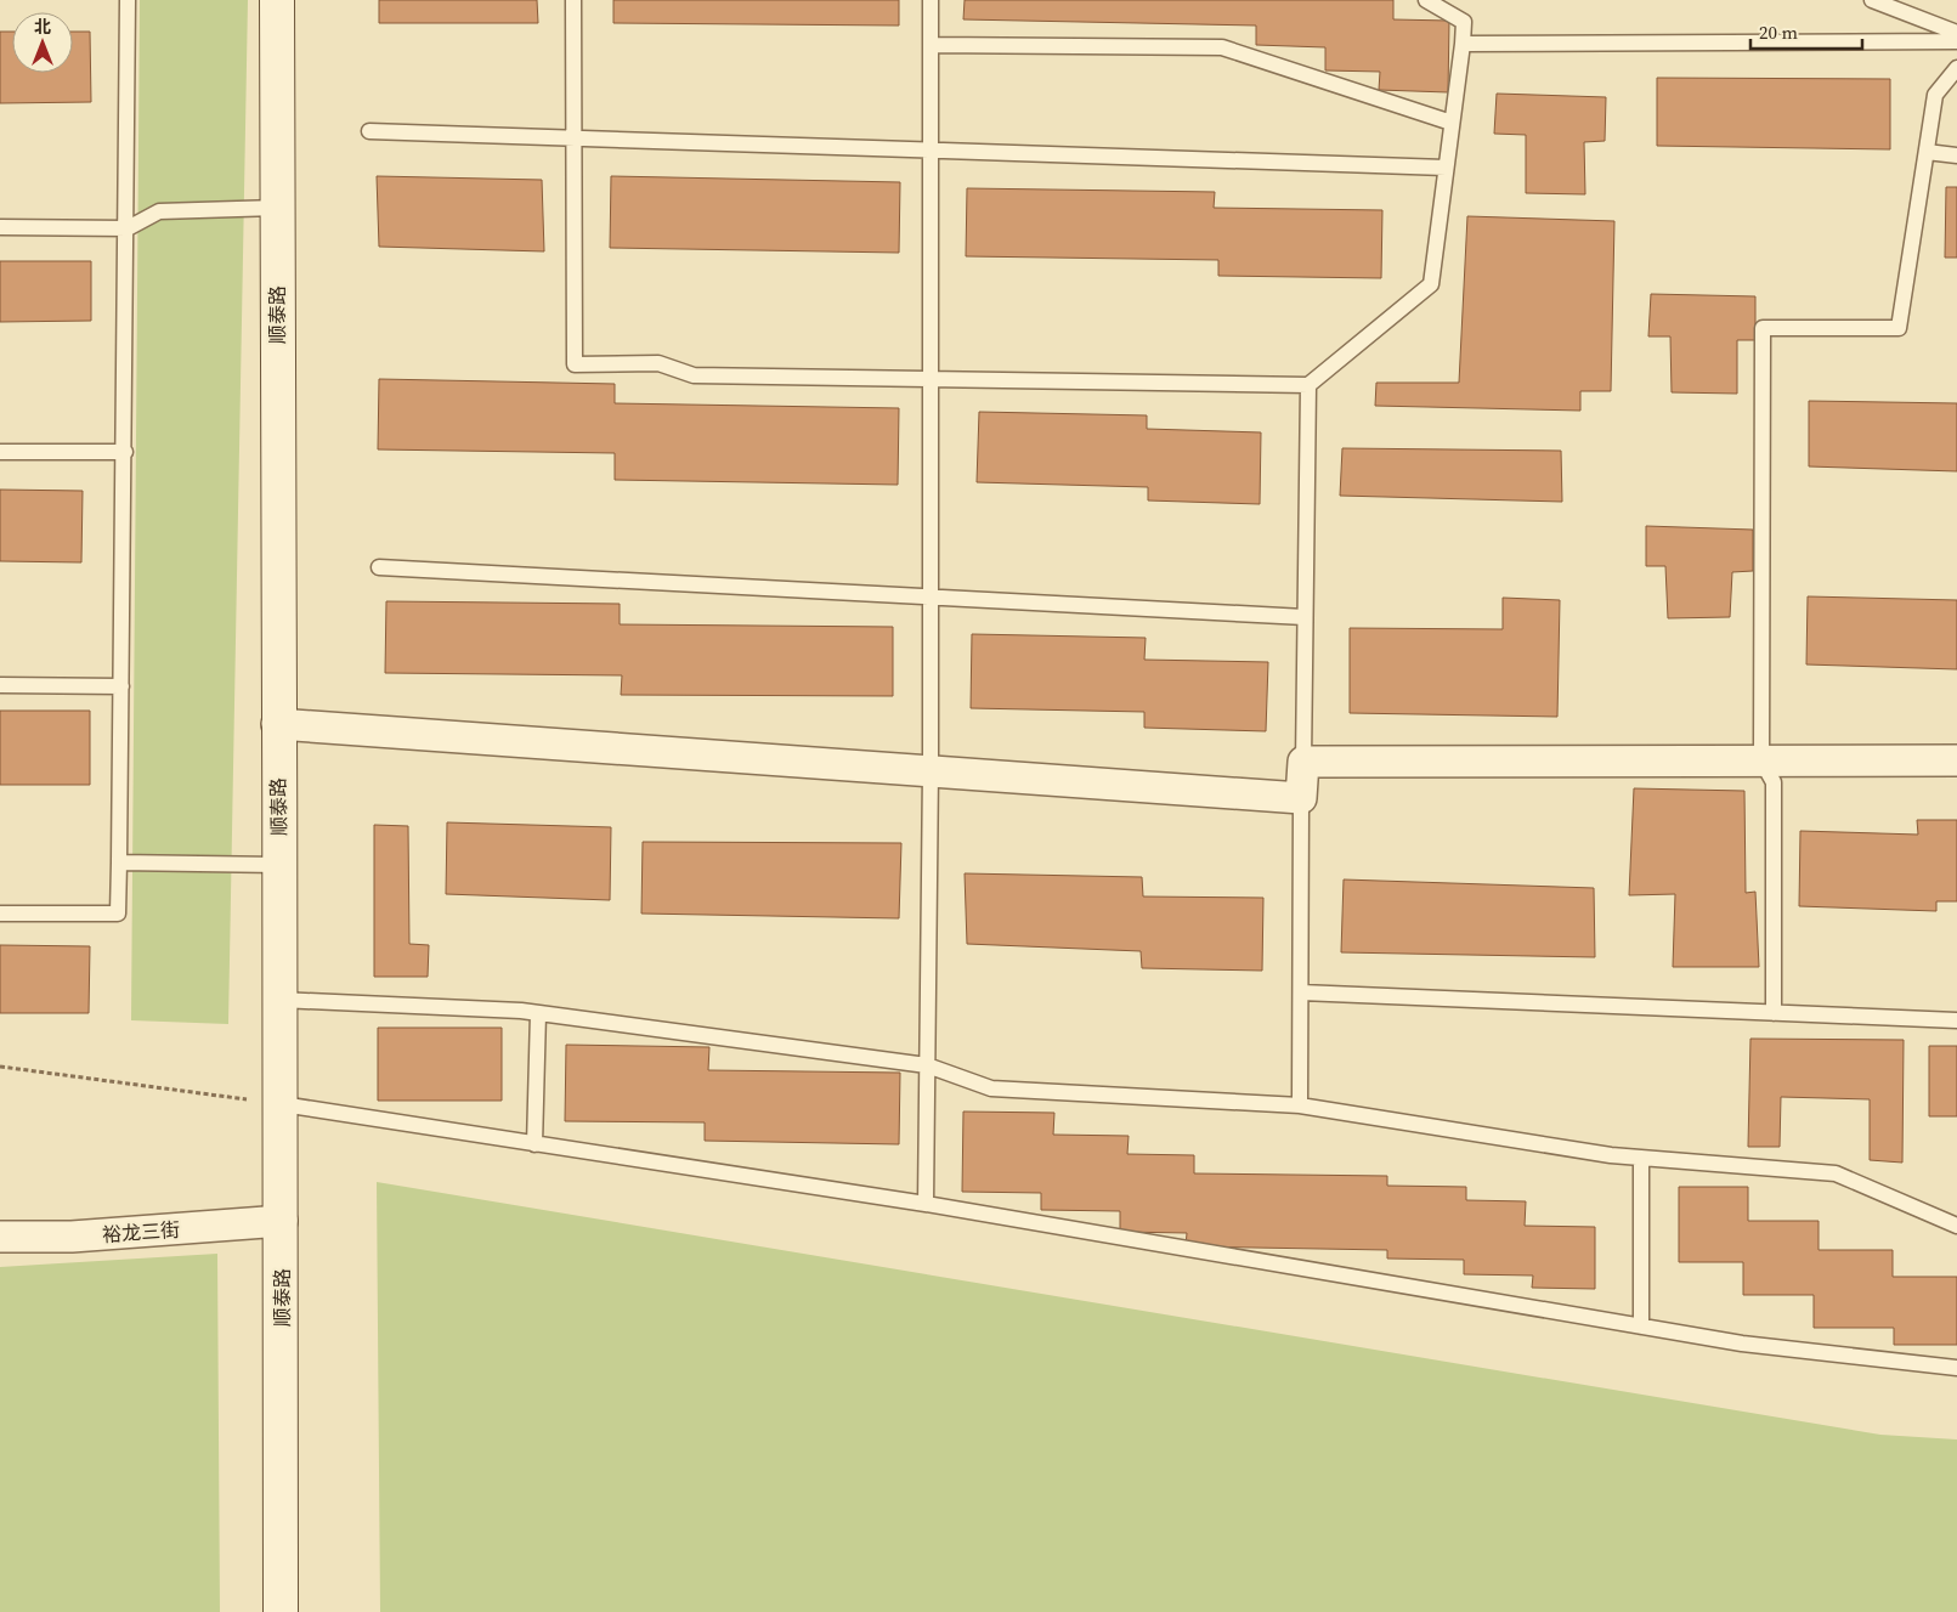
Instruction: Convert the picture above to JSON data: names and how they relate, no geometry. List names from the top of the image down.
{
  "streets": {
    "street": ["顺泰路", "裕龙三街"]
  },
  "crossings": [
    ["顺泰路", "裕龙三街"]
  ],
  "scale_bar": "20 m",
  "north": "top"
}
